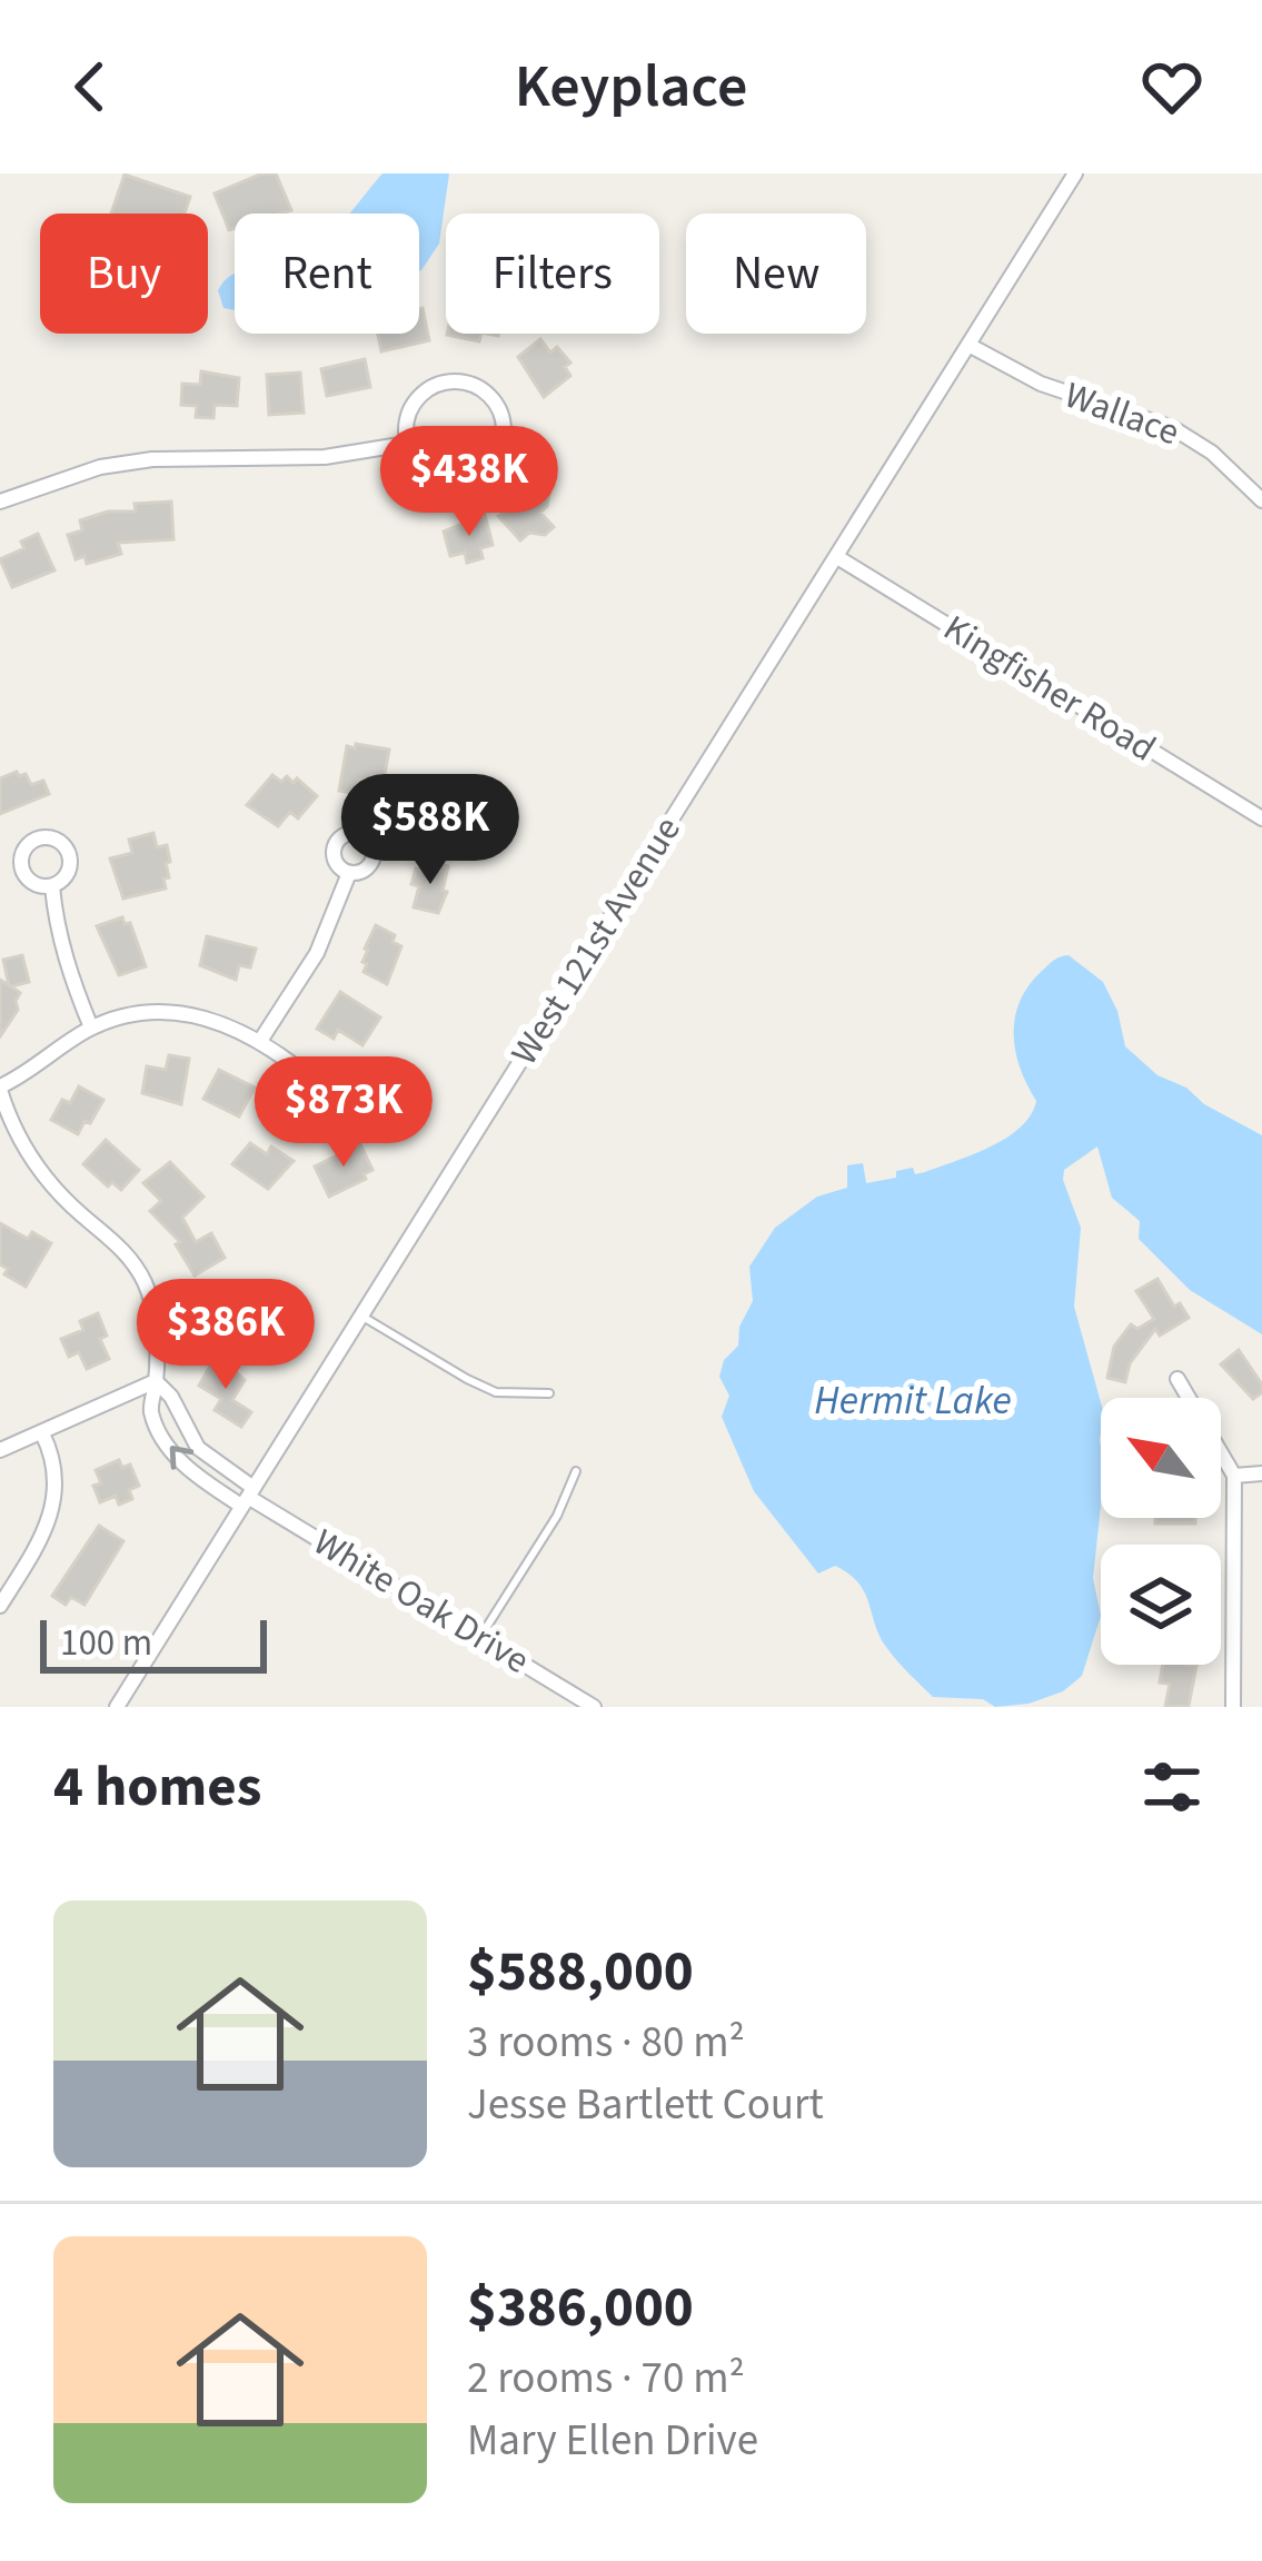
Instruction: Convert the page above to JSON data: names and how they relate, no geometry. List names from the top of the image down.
{
  "streets": {
    "street": [
      "Wallace",
      "Kingfisher Road",
      "West 121st Avenue",
      "White Oak Drive"
    ]
  },
  "crossings": [
    ["Wallace", "West 121st Avenue"],
    ["Kingfisher Road", "West 121st Avenue"],
    ["West 121st Avenue", "White Oak Drive"]
  ],
  "water": ["Hermit Lake"],
  "scale_bar": "100 m",
  "north": "top left",
  "page": {
    "header": "Keyplace",
    "chip": [
      "Buy",
      "Rent",
      "Filters",
      "New"
    ],
    "price": [
      "$438K",
      "$588K",
      "$873K",
      "$386K"
    ],
    "scale": "100 m",
    "heading": "4 homes",
    "list": [
      {
        "name": "$588,000",
        "note": "3 rooms · 80 m² · Jesse Bartlett Court"
      },
      {
        "name": "$386,000",
        "note": "2 rooms · 70 m² · Mary Ellen Drive"
      }
    ]
  }
}
